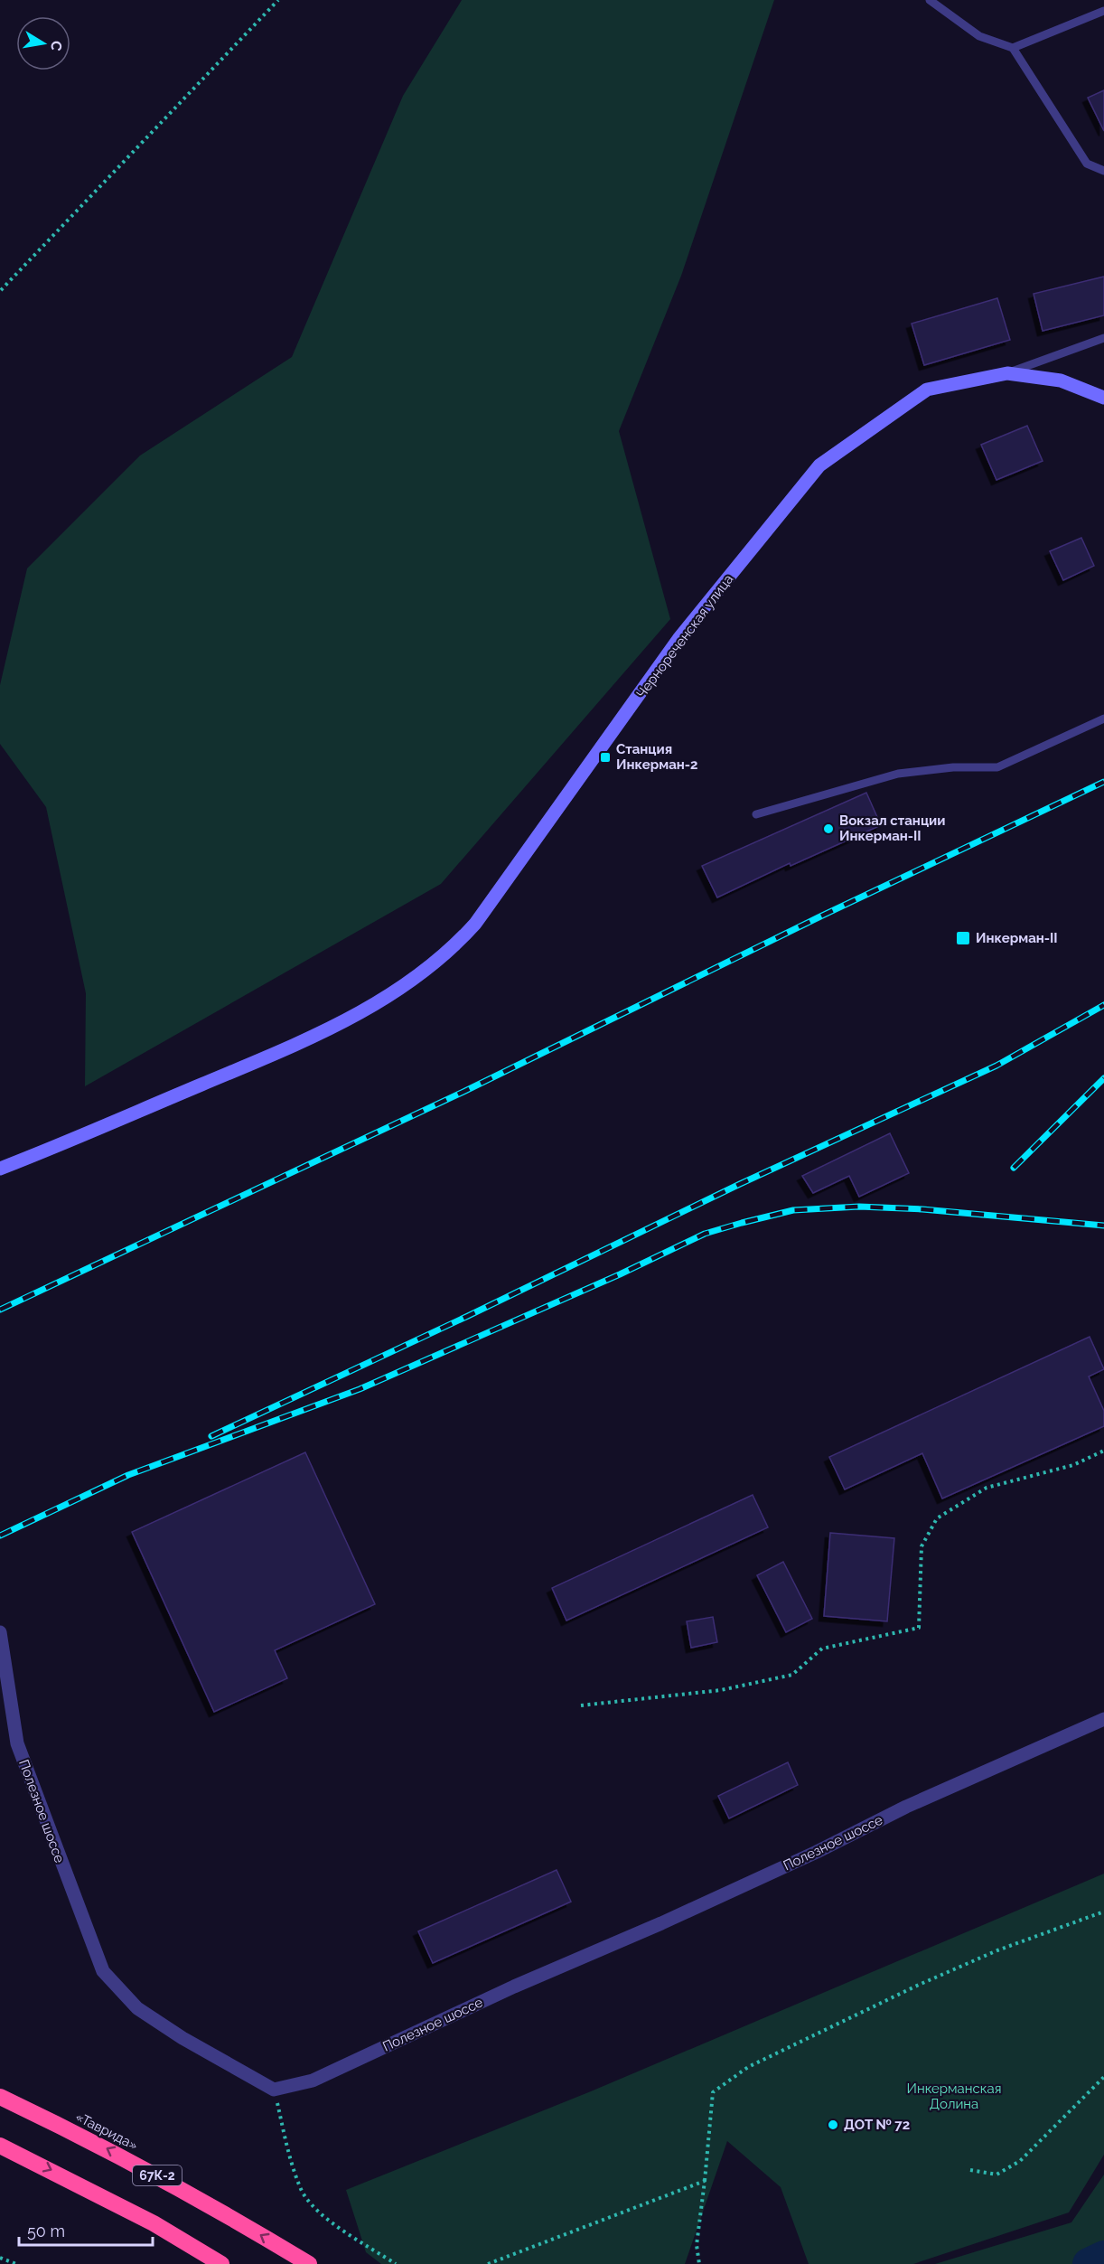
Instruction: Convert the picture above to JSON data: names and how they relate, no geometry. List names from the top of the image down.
{
  "streets": {
    "highway": ["«Таврида»", "67К-2"],
    "main road": ["Чернореченская улица"],
    "street": ["Полезное шоссе"]
  },
  "parks": ["Инкерманская Долина"],
  "places": {
    "transit": ["Станция Инкерман-2", "Инкерман-II"],
    "other": ["Вокзал станции Инкерман-II", "ДОТ № 72"]
  },
  "scale_bar": "50 m",
  "north": "right"
}
